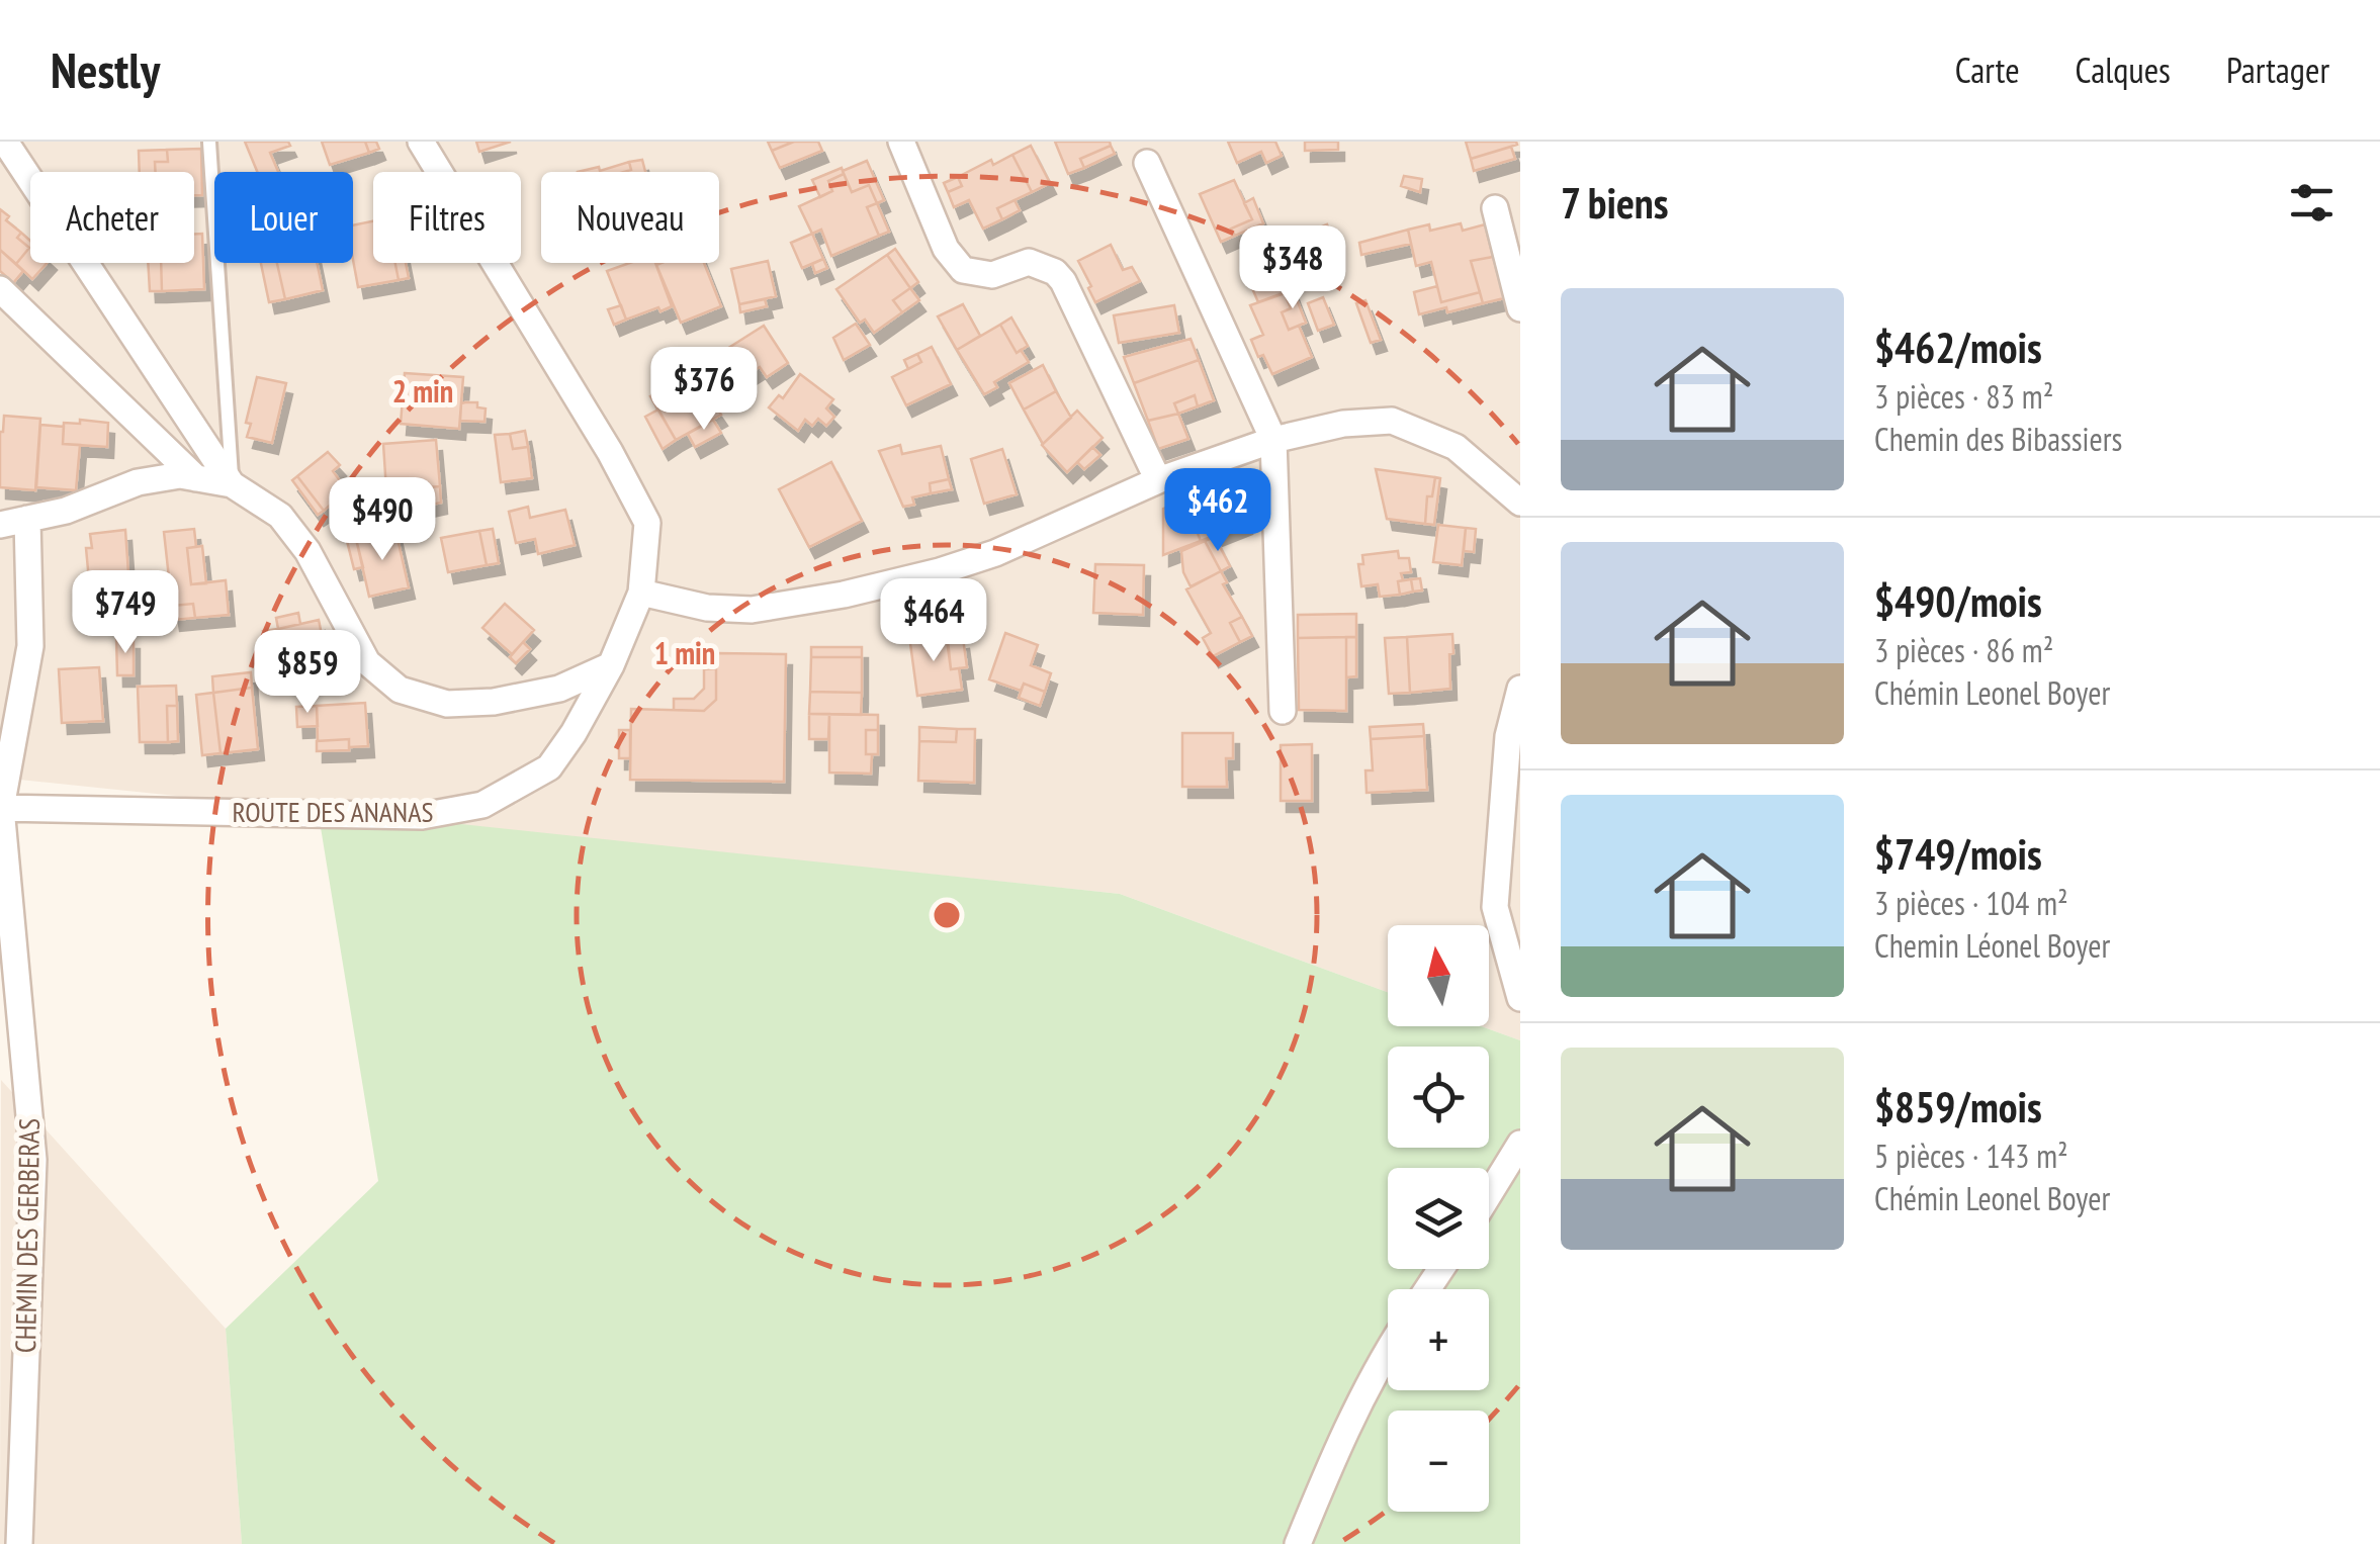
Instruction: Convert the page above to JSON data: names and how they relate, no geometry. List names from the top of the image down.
{
  "streets": {
    "street": ["ROUTE DES ANANAS", "CHEMIN DES GERBERAS"]
  },
  "crossings": [
    ["ROUTE DES ANANAS", "CHEMIN DES GERBERAS"]
  ],
  "north": "top",
  "page": {
    "header": "Nestly",
    "nav": ["Carte", "Calques", "Partager"],
    "heading": "7 biens",
    "chip": [
      "Acheter",
      "Louer",
      "Filtres",
      "Nouveau"
    ],
    "price": [
      "$348",
      "$376",
      "$462",
      "$490",
      "$749",
      "$464",
      "$859"
    ],
    "list": [
      {
        "name": "$462/mois",
        "note": "3 pièces · 83 m² · Chemin des Bibassiers"
      },
      {
        "name": "$490/mois",
        "note": "3 pièces · 86 m² · Chémin Leonel Boyer"
      },
      {
        "name": "$749/mois",
        "note": "3 pièces · 104 m² · Chemin Léonel Boyer"
      },
      {
        "name": "$859/mois",
        "note": "5 pièces · 143 m² · Chémin Leonel Boyer"
      }
    ],
    "map_buttons": ["+", "−"]
  },
  "rings": ["2 min", "1 min"]
}
